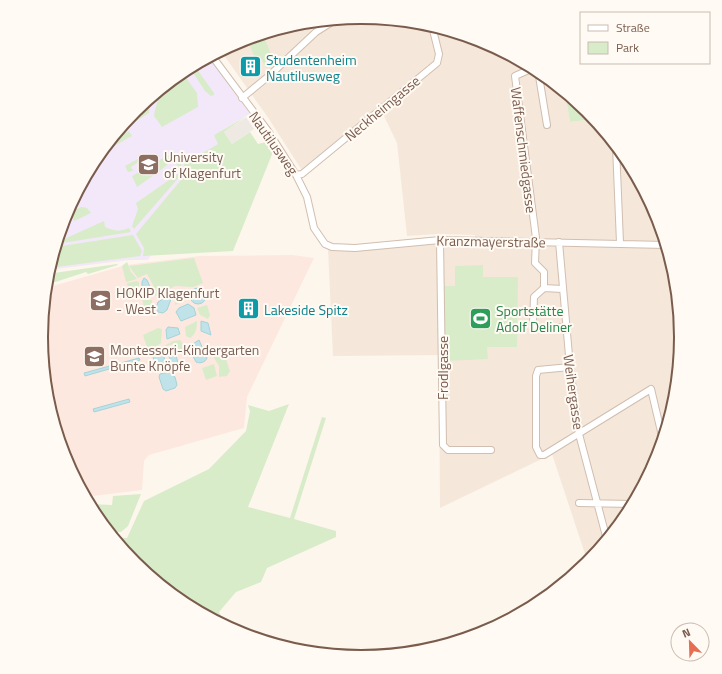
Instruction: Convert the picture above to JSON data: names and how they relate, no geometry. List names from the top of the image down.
{
  "streets": {
    "street": [
      "Neckheimgasse",
      "Nautilusweg",
      "Waffenschmiedgasse",
      "Kranzmayerstraße",
      "Frodlgasse",
      "Weihergasse"
    ]
  },
  "crossings": [
    ["Neckheimgasse", "Nautilusweg"],
    ["Nautilusweg", "Kranzmayerstraße"],
    ["Waffenschmiedgasse", "Kranzmayerstraße"],
    ["Kranzmayerstraße", "Frodlgasse"],
    ["Kranzmayerstraße", "Weihergasse"]
  ],
  "places": {
    "building": ["Studentenheim Nautilusweg", "Lakeside Spitz"],
    "school or university": ["University of Klagenfurt", "HOKIP Klagenfurt - West", "Montessori-Kindergarten Bunte Knöpfe"],
    "sports": ["Sportstätte Adolf Deliner"]
  },
  "legend": ["Straße", "Park"],
  "north": "top left"
}
